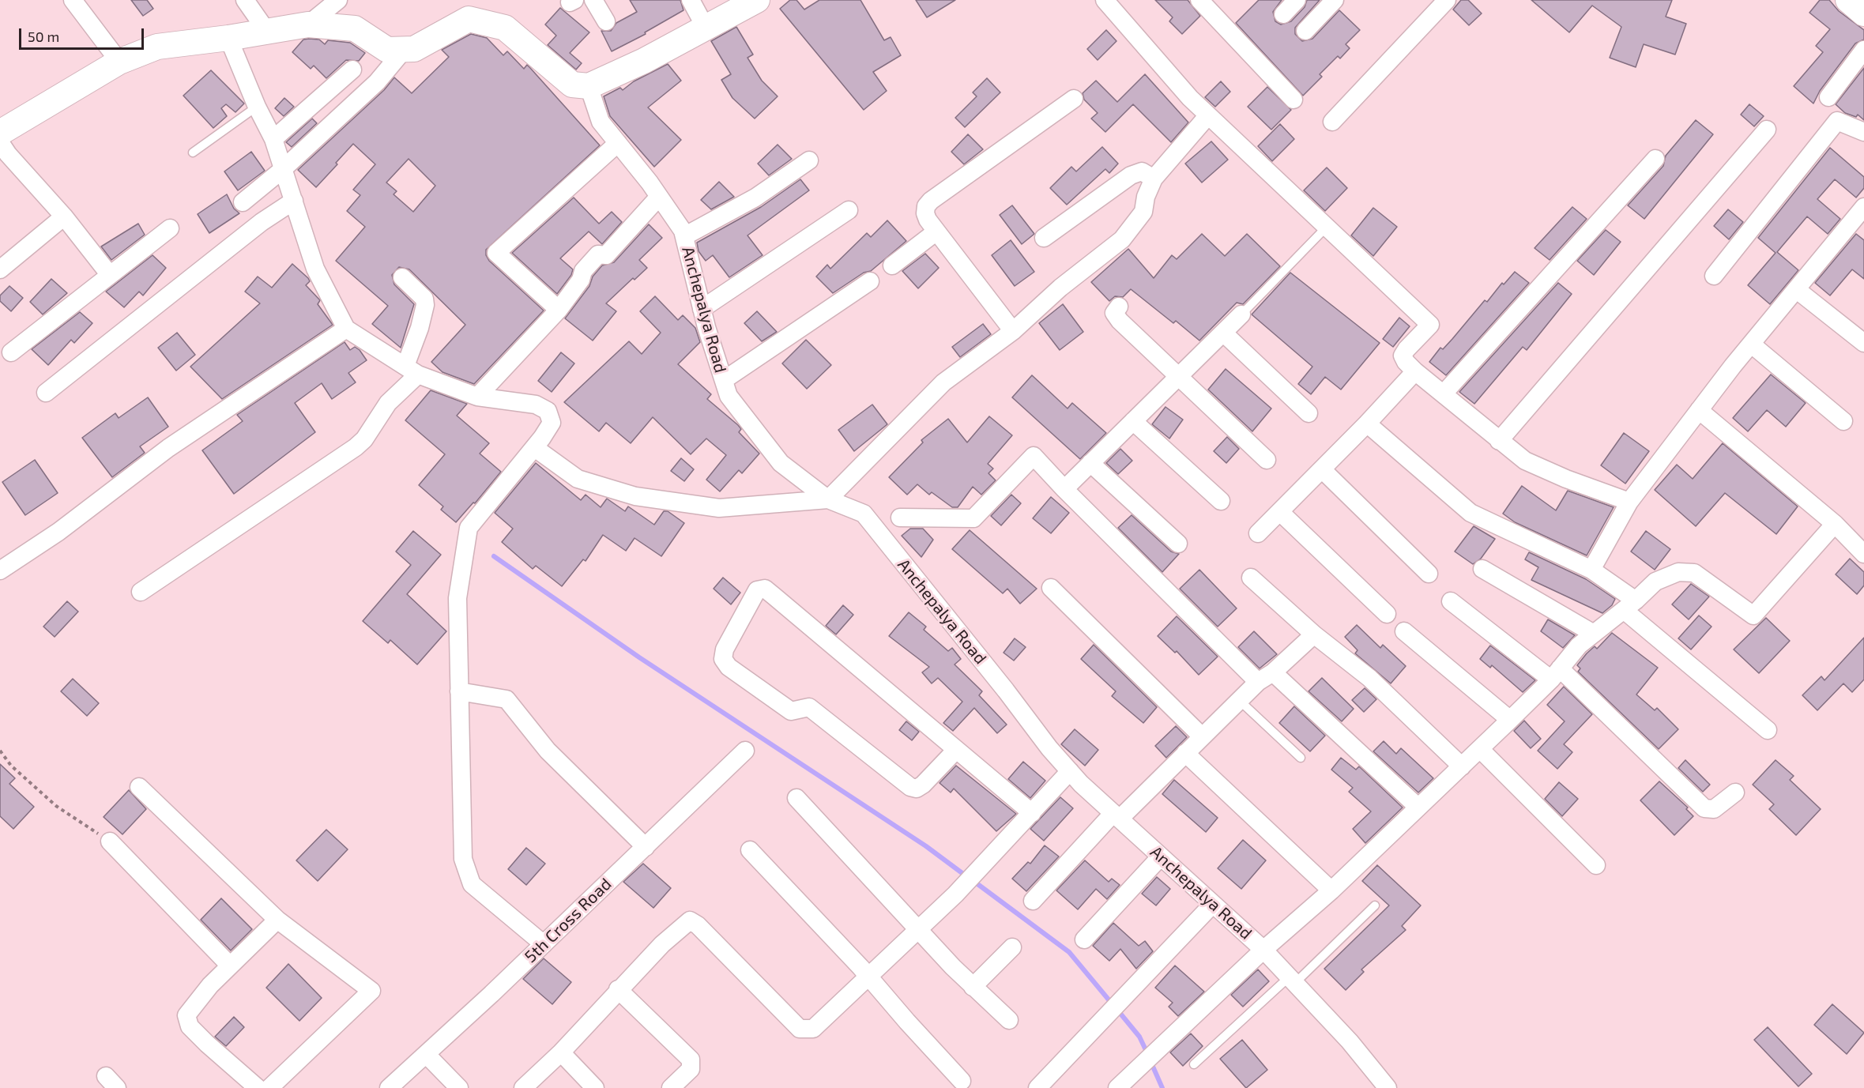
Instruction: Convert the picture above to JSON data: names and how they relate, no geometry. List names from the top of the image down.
{
  "streets": {
    "street": ["Anchepalya Road", "5th Cross Road"]
  },
  "scale_bar": "50 m"
}
